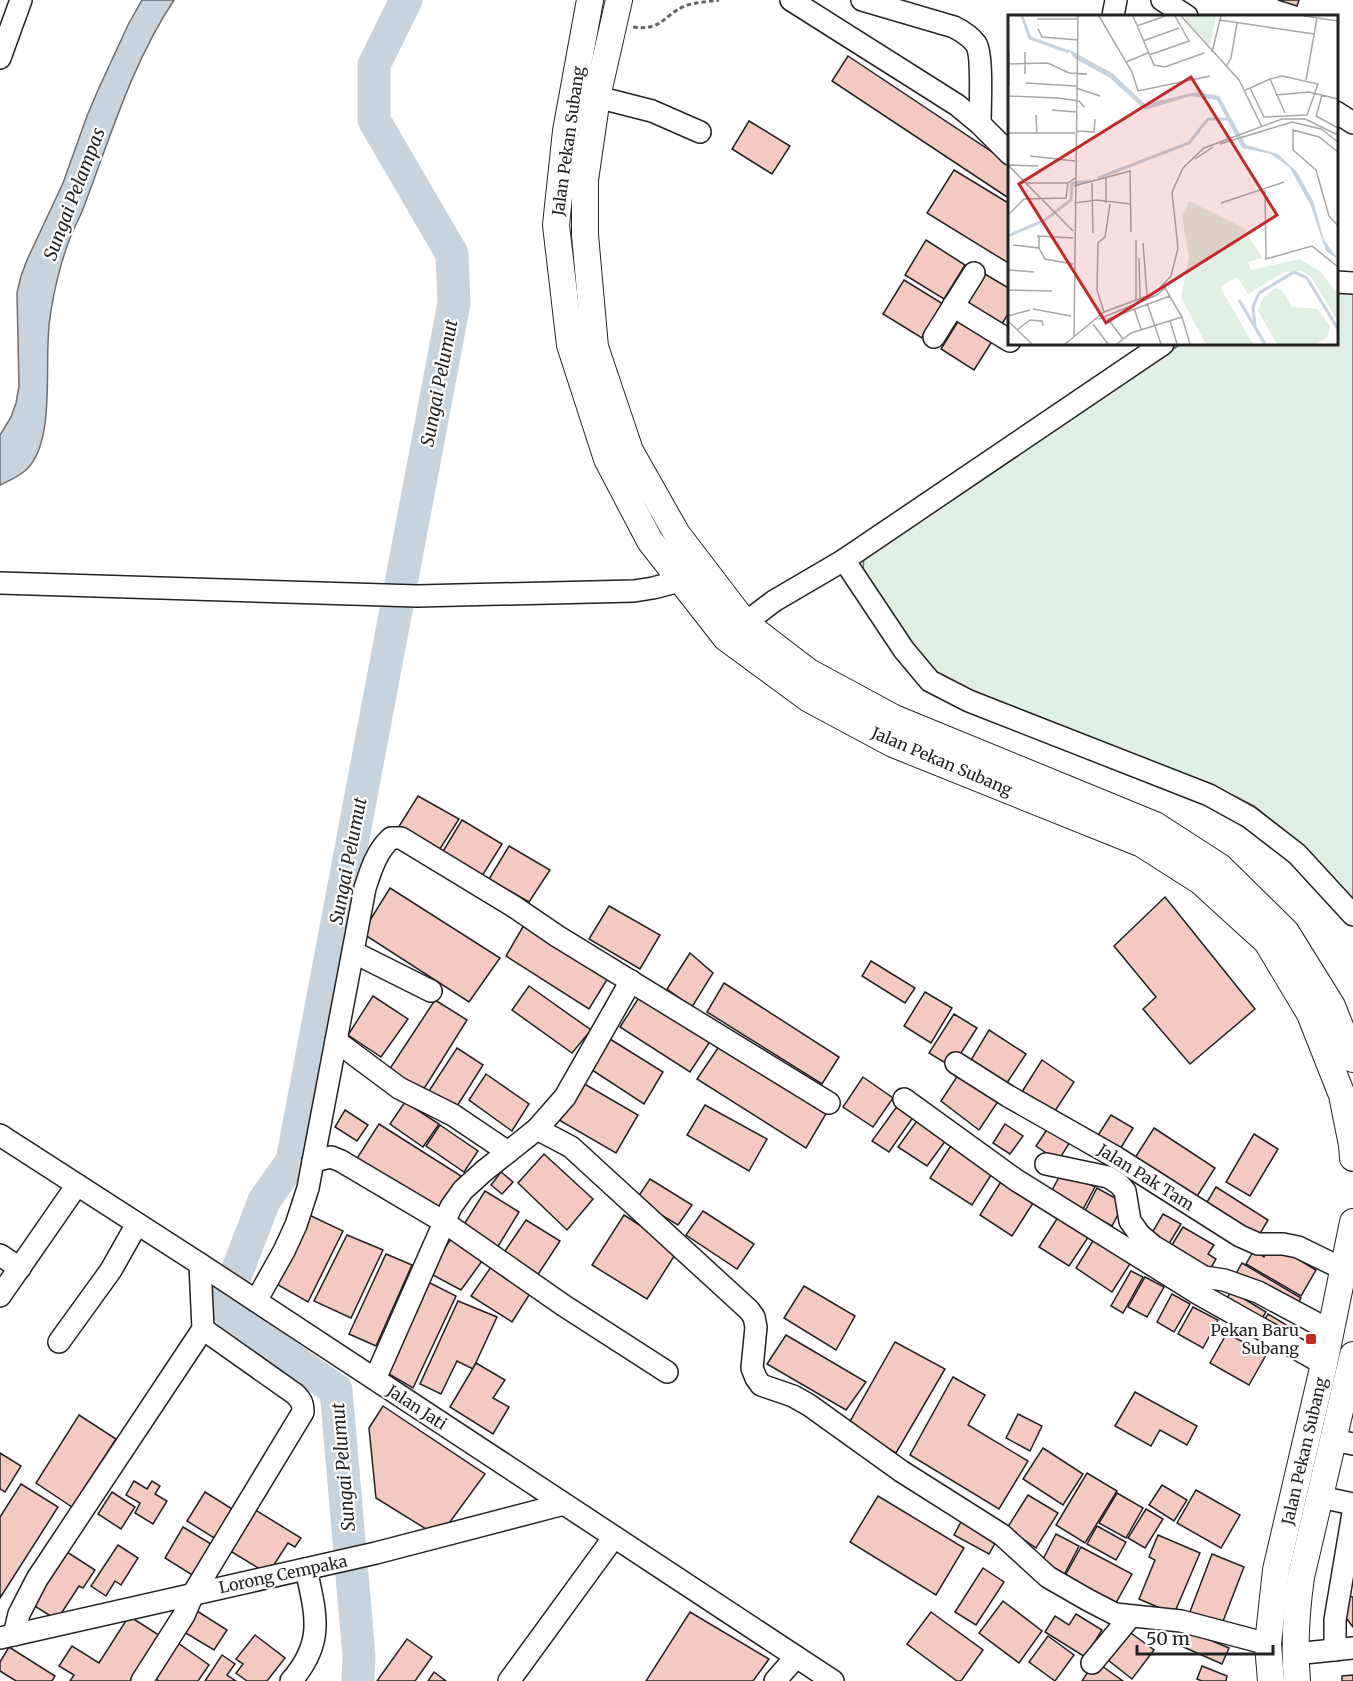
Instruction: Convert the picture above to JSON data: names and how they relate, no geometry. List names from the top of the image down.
{
  "streets": {
    "main road": ["Jalan Pekan Subang"],
    "street": ["Jalan Pak Tam", "Jalan Jati", "Lorong Cempaka"]
  },
  "crossings": [
    ["Jalan Pekan Subang", "Jalan Pak Tam"],
    ["Jalan Jati", "Lorong Cempaka"]
  ],
  "water": ["Sungai Pelampas", "Sungai Pelumut"],
  "places": {
    "transit": ["Pekan Baru Subang"]
  },
  "scale_bar": "50 m"
}
